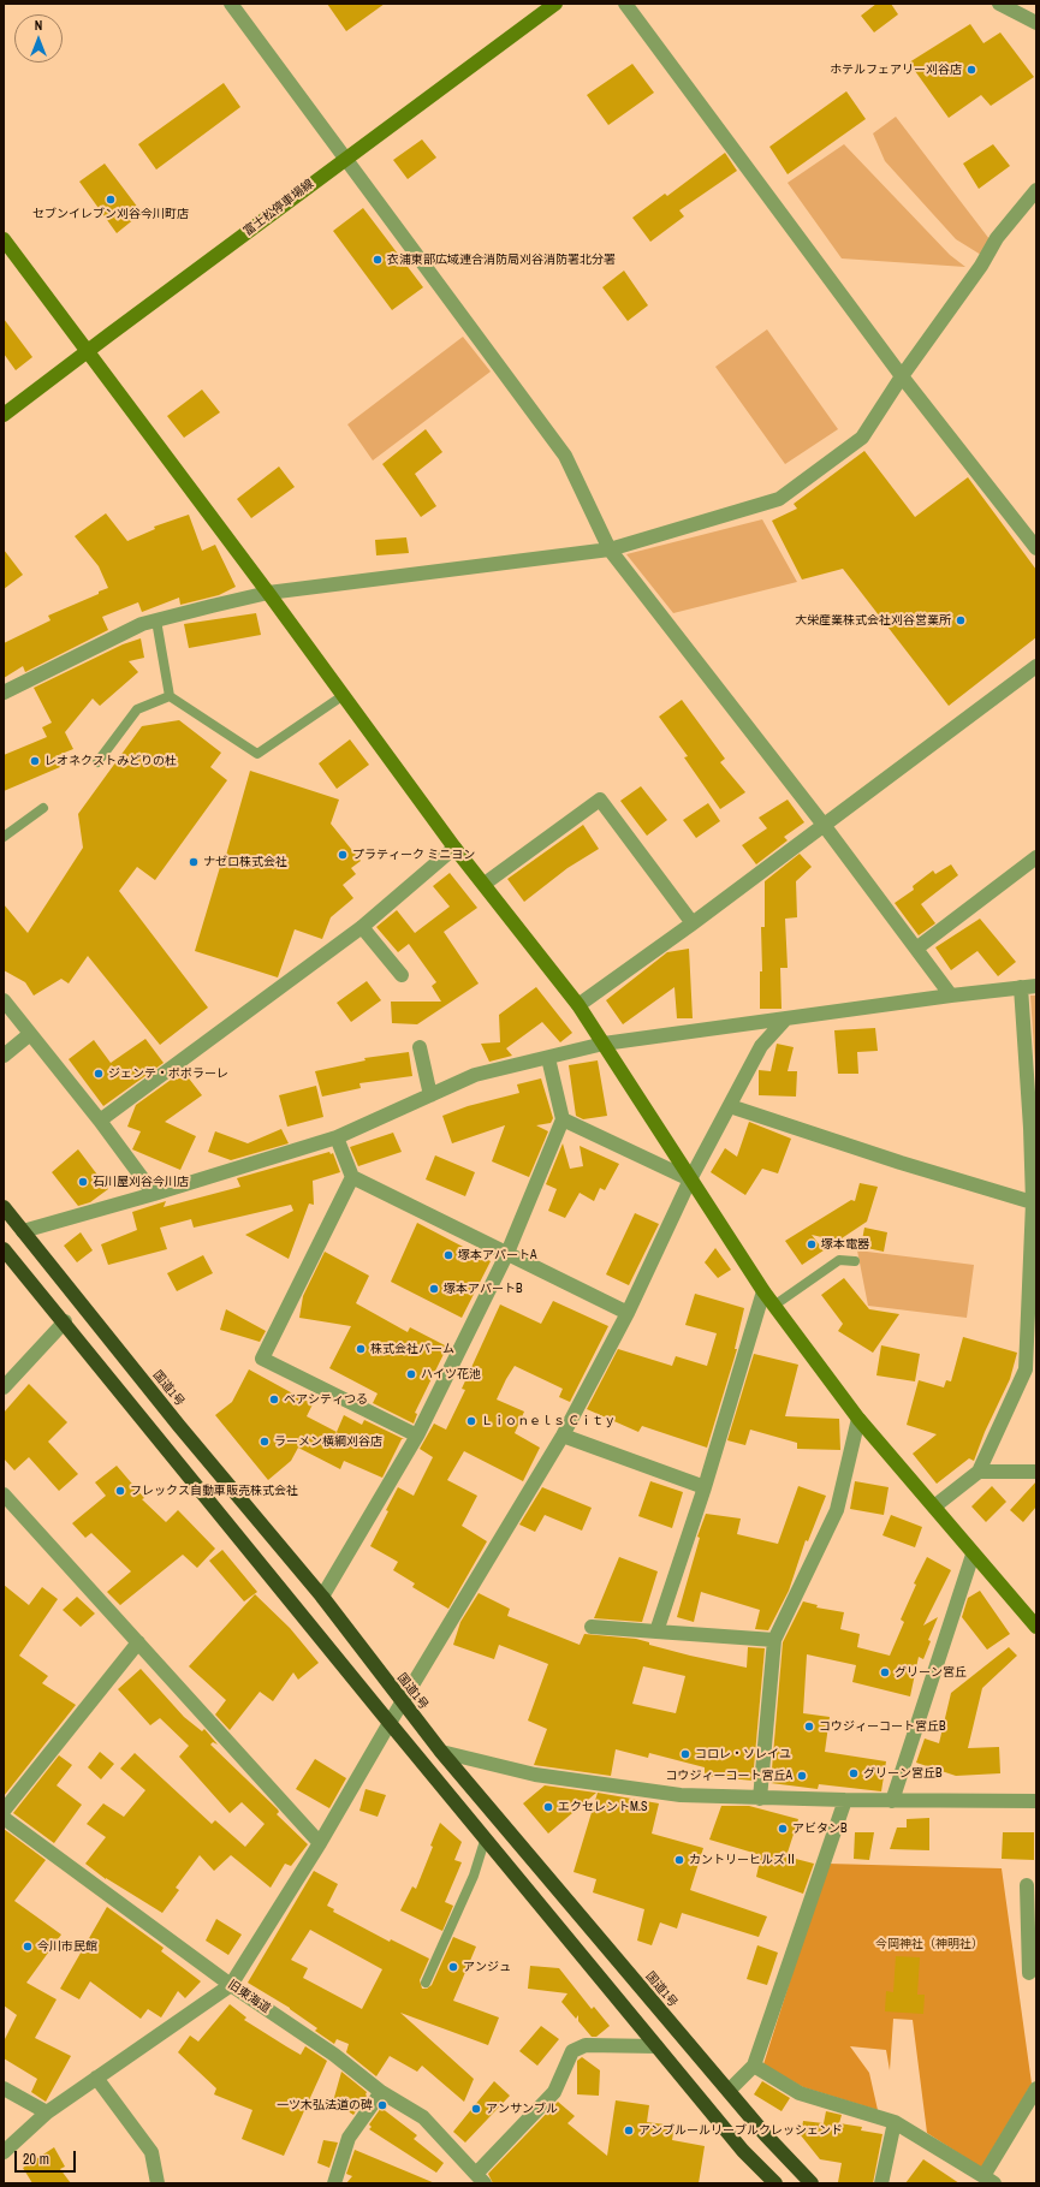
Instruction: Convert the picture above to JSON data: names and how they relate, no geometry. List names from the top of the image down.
{
  "streets": {
    "highway": ["国道1号"],
    "street": ["富士松停車場線", "旧東海道"]
  },
  "parks": ["今岡神社（神明社）"],
  "places": [
    "ホテルフェアリー刈谷店",
    "セブンイレブン刈谷今川町店",
    "衣浦東部広域連合消防局刈谷消防署北分署",
    "大栄産業株式会社刈谷営業所",
    "レオネクストみどりの杜",
    "プラティーク ミニヨン",
    "ナゼロ株式会社",
    "ジェンテ・ポポラーレ",
    "石川屋刈谷今川店",
    "塚本電器",
    "塚本アパートA",
    "塚本アパートB",
    "株式会社パーム",
    "ハイツ花池",
    "ベアシティつる",
    "Ｌｉｏｎｅｌｓ Ｃｉｔｙ",
    "ラーメン横綱刈谷店",
    "フレックス自動車販売株式会社",
    "グリーン宮丘",
    "コウジィーコート宮丘B",
    "コロレ・ソレイユ",
    "グリーン宮丘B",
    "コウジィーコート宮丘A",
    "エクセレントM.S",
    "アビタンB",
    "カントリーヒルズⅡ",
    "今川市民館",
    "アンジュ",
    "一ツ木弘法道の碑",
    "アンサンブル",
    "アンブルールリーブルクレッシェンド"
  ],
  "scale_bar": "20 m",
  "north": "top"
}
